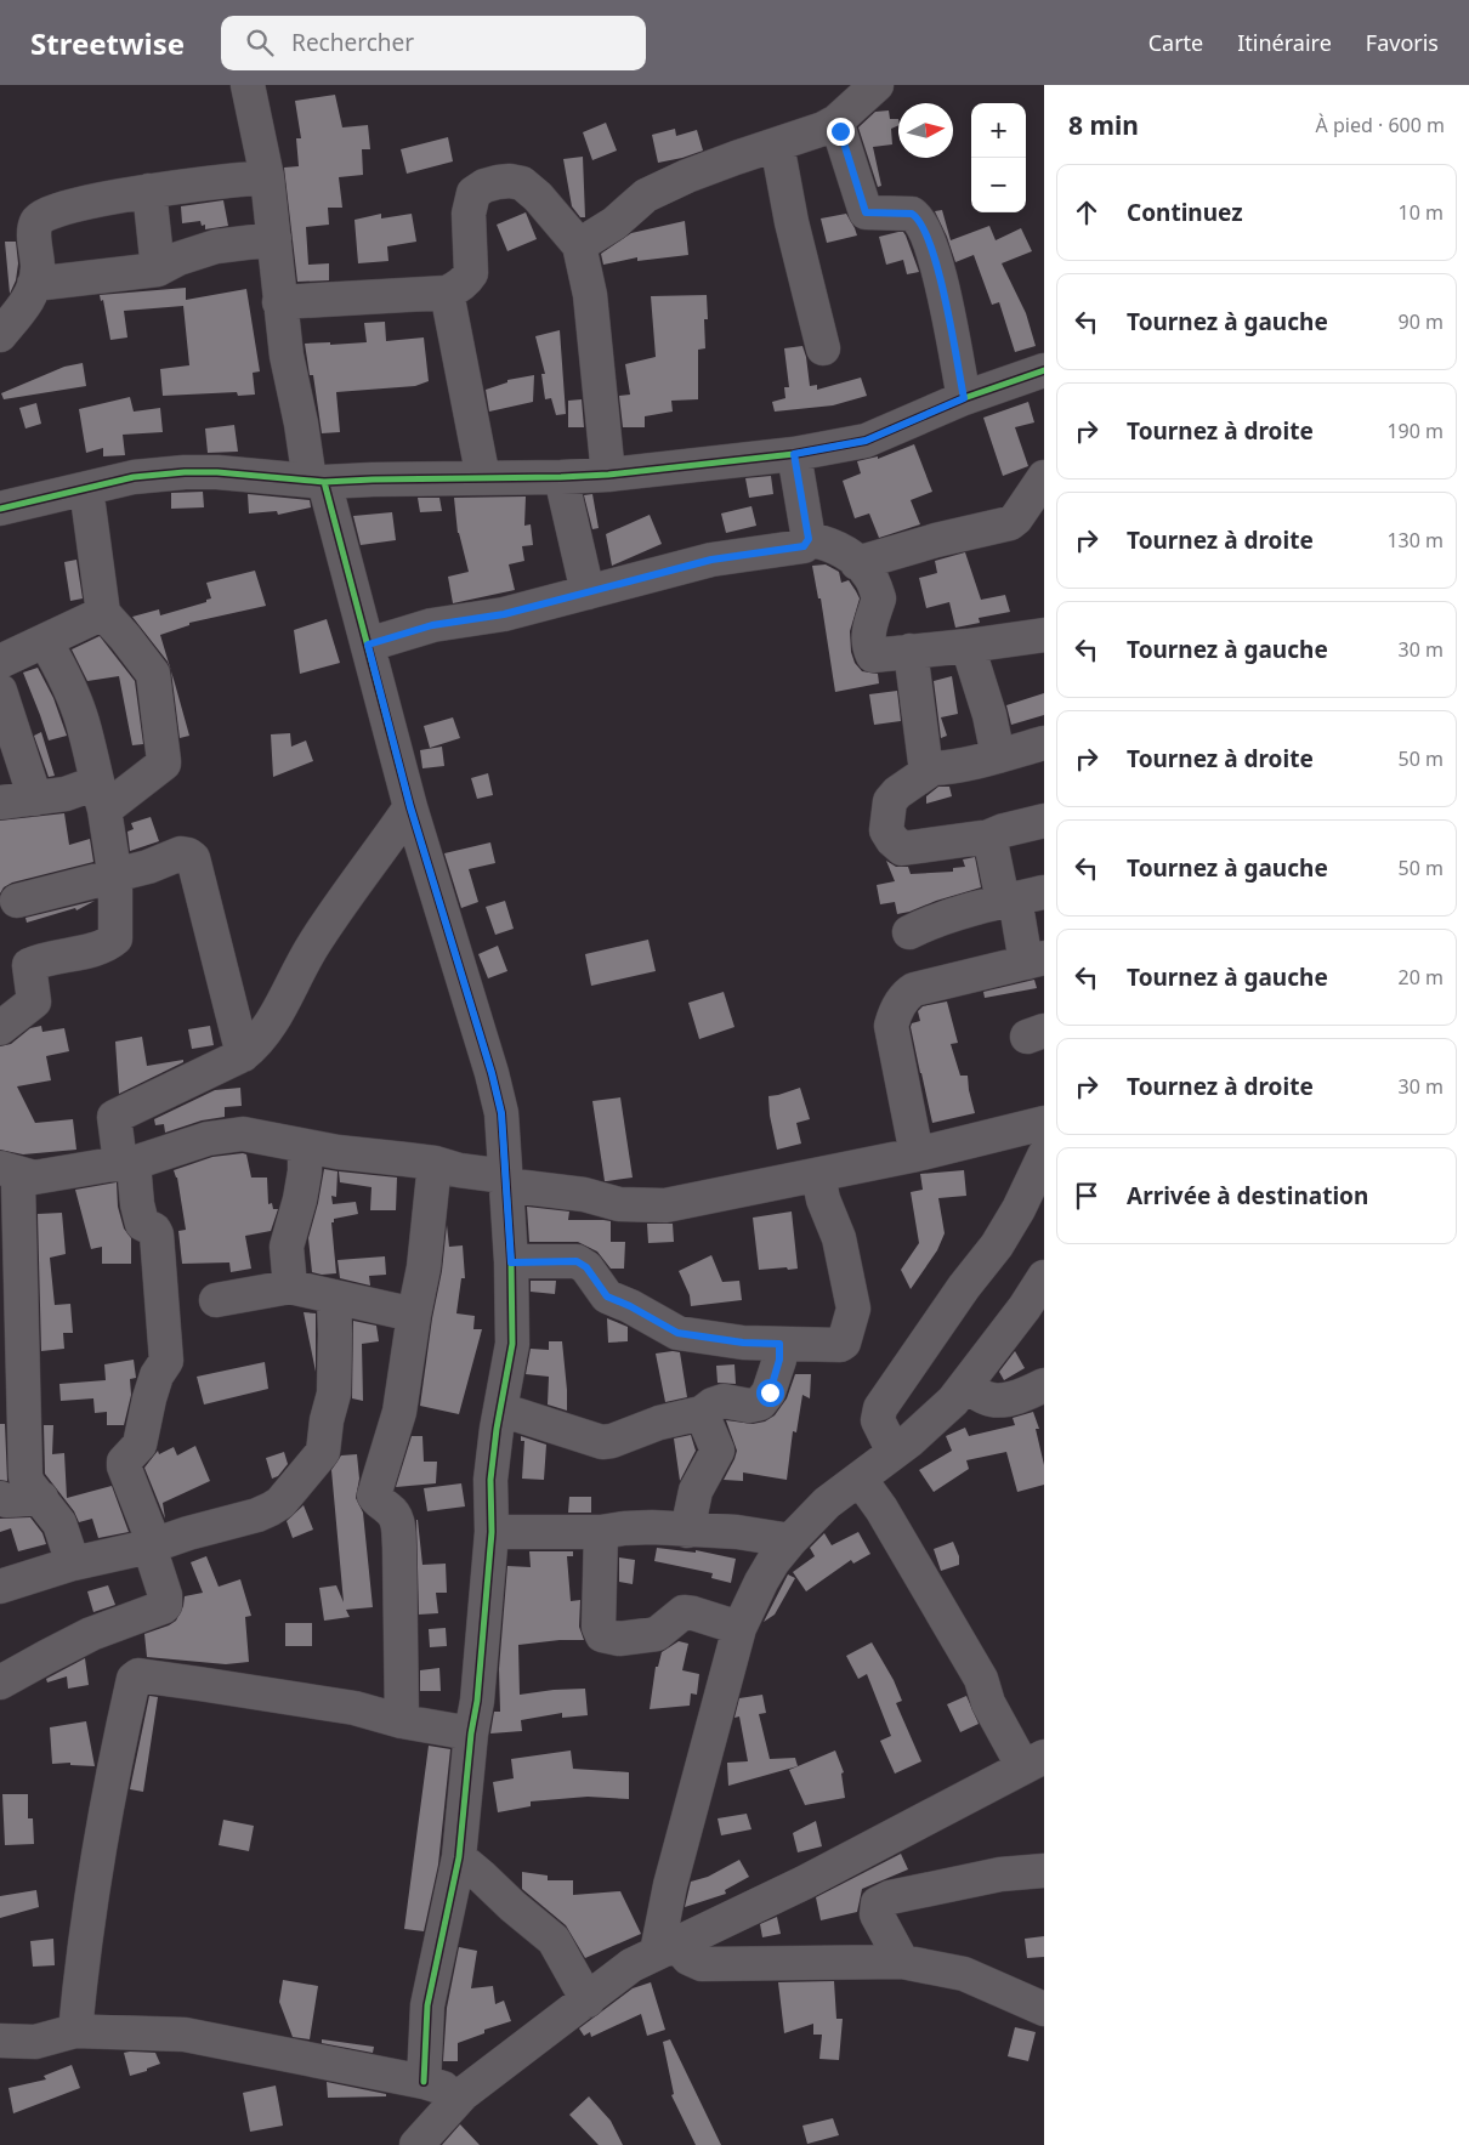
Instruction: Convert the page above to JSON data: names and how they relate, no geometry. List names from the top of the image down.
{
  "north": "right",
  "page": {
    "header": "Streetwise",
    "search": "Rechercher",
    "nav": ["Carte", "Itinéraire", "Favoris"],
    "heading": ["8 min", "À pied · 600 m"],
    "map_buttons": ["+", "−"],
    "list": [
      ["Continuez", "10 m"],
      ["Tournez à gauche", "90 m"],
      ["Tournez à droite", "190 m"],
      ["Tournez à droite", "130 m"],
      ["Tournez à gauche", "30 m"],
      ["Tournez à droite", "50 m"],
      ["Tournez à gauche", "50 m"],
      ["Tournez à gauche", "20 m"],
      ["Tournez à droite", "30 m"],
      "Arrivée à destination"
    ]
  }
}
